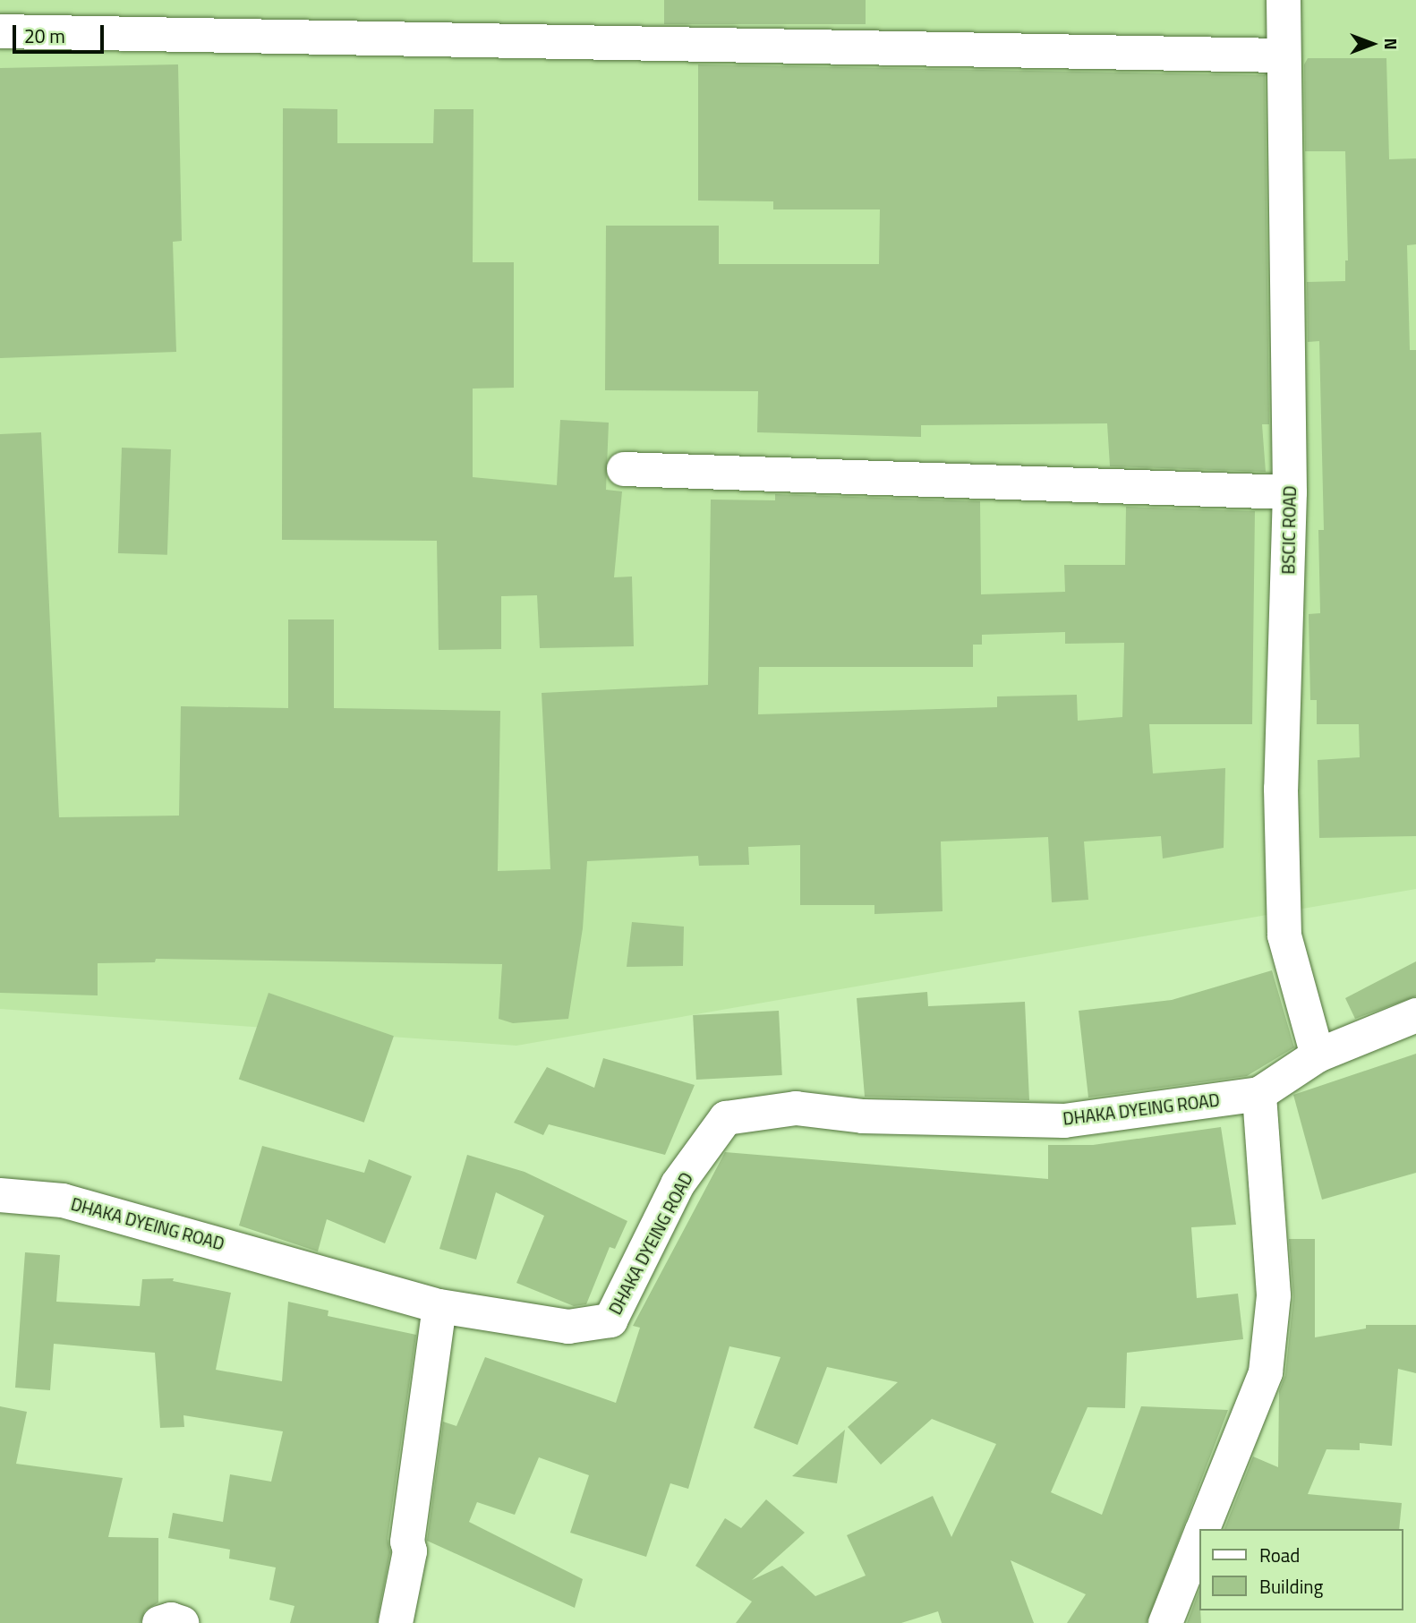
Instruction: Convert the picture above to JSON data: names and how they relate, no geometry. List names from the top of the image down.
{
  "streets": {
    "street": ["BSCIC ROAD", "DHAKA DYEING ROAD"]
  },
  "crossings": [
    ["BSCIC ROAD", "DHAKA DYEING ROAD"]
  ],
  "legend": ["Road", "Building"],
  "scale_bar": "20 m",
  "north": "right"
}
